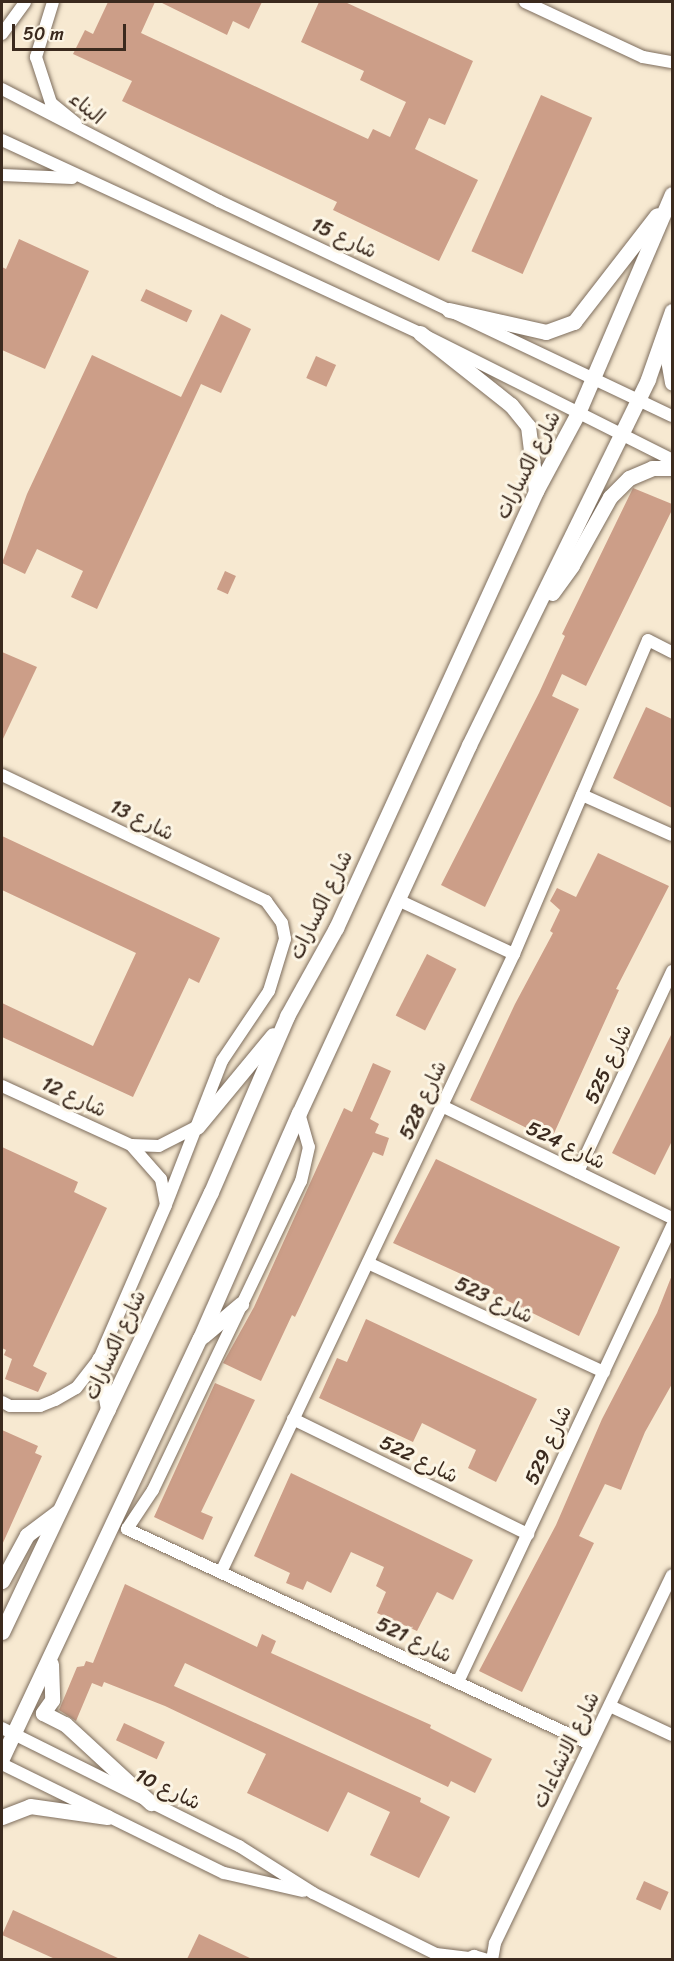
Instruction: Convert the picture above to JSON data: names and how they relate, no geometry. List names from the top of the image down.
{
  "streets": {
    "street": [
      "البناء",
      "شارع 15",
      "شارع الكسارات",
      "شارع 13",
      "شارع 525",
      "شارع 12",
      "شارع 528",
      "شارع 524",
      "شارع 523",
      "شارع 529",
      "شارع 522",
      "شارع 521",
      "شارع الانشاءات",
      "شارع 10"
    ]
  },
  "crossings": [
    ["البناء", "شارع 15"],
    ["شارع 15", "شارع الكسارات"],
    ["شارع الكسارات", "شارع 13"],
    ["شارع الكسارات", "شارع 12"],
    ["شارع 525", "شارع 524"],
    ["شارع 528", "شارع 524"],
    ["شارع 528", "شارع 523"],
    ["شارع 528", "شارع 522"],
    ["شارع 528", "شارع 521"],
    ["شارع 523", "شارع 529"],
    ["شارع 529", "شارع 522"],
    ["شارع 529", "شارع 521"],
    ["شارع 521", "شارع الانشاءات"],
    ["شارع الانشاءات", "شارع 10"]
  ],
  "scale_bar": "50 m"
}
